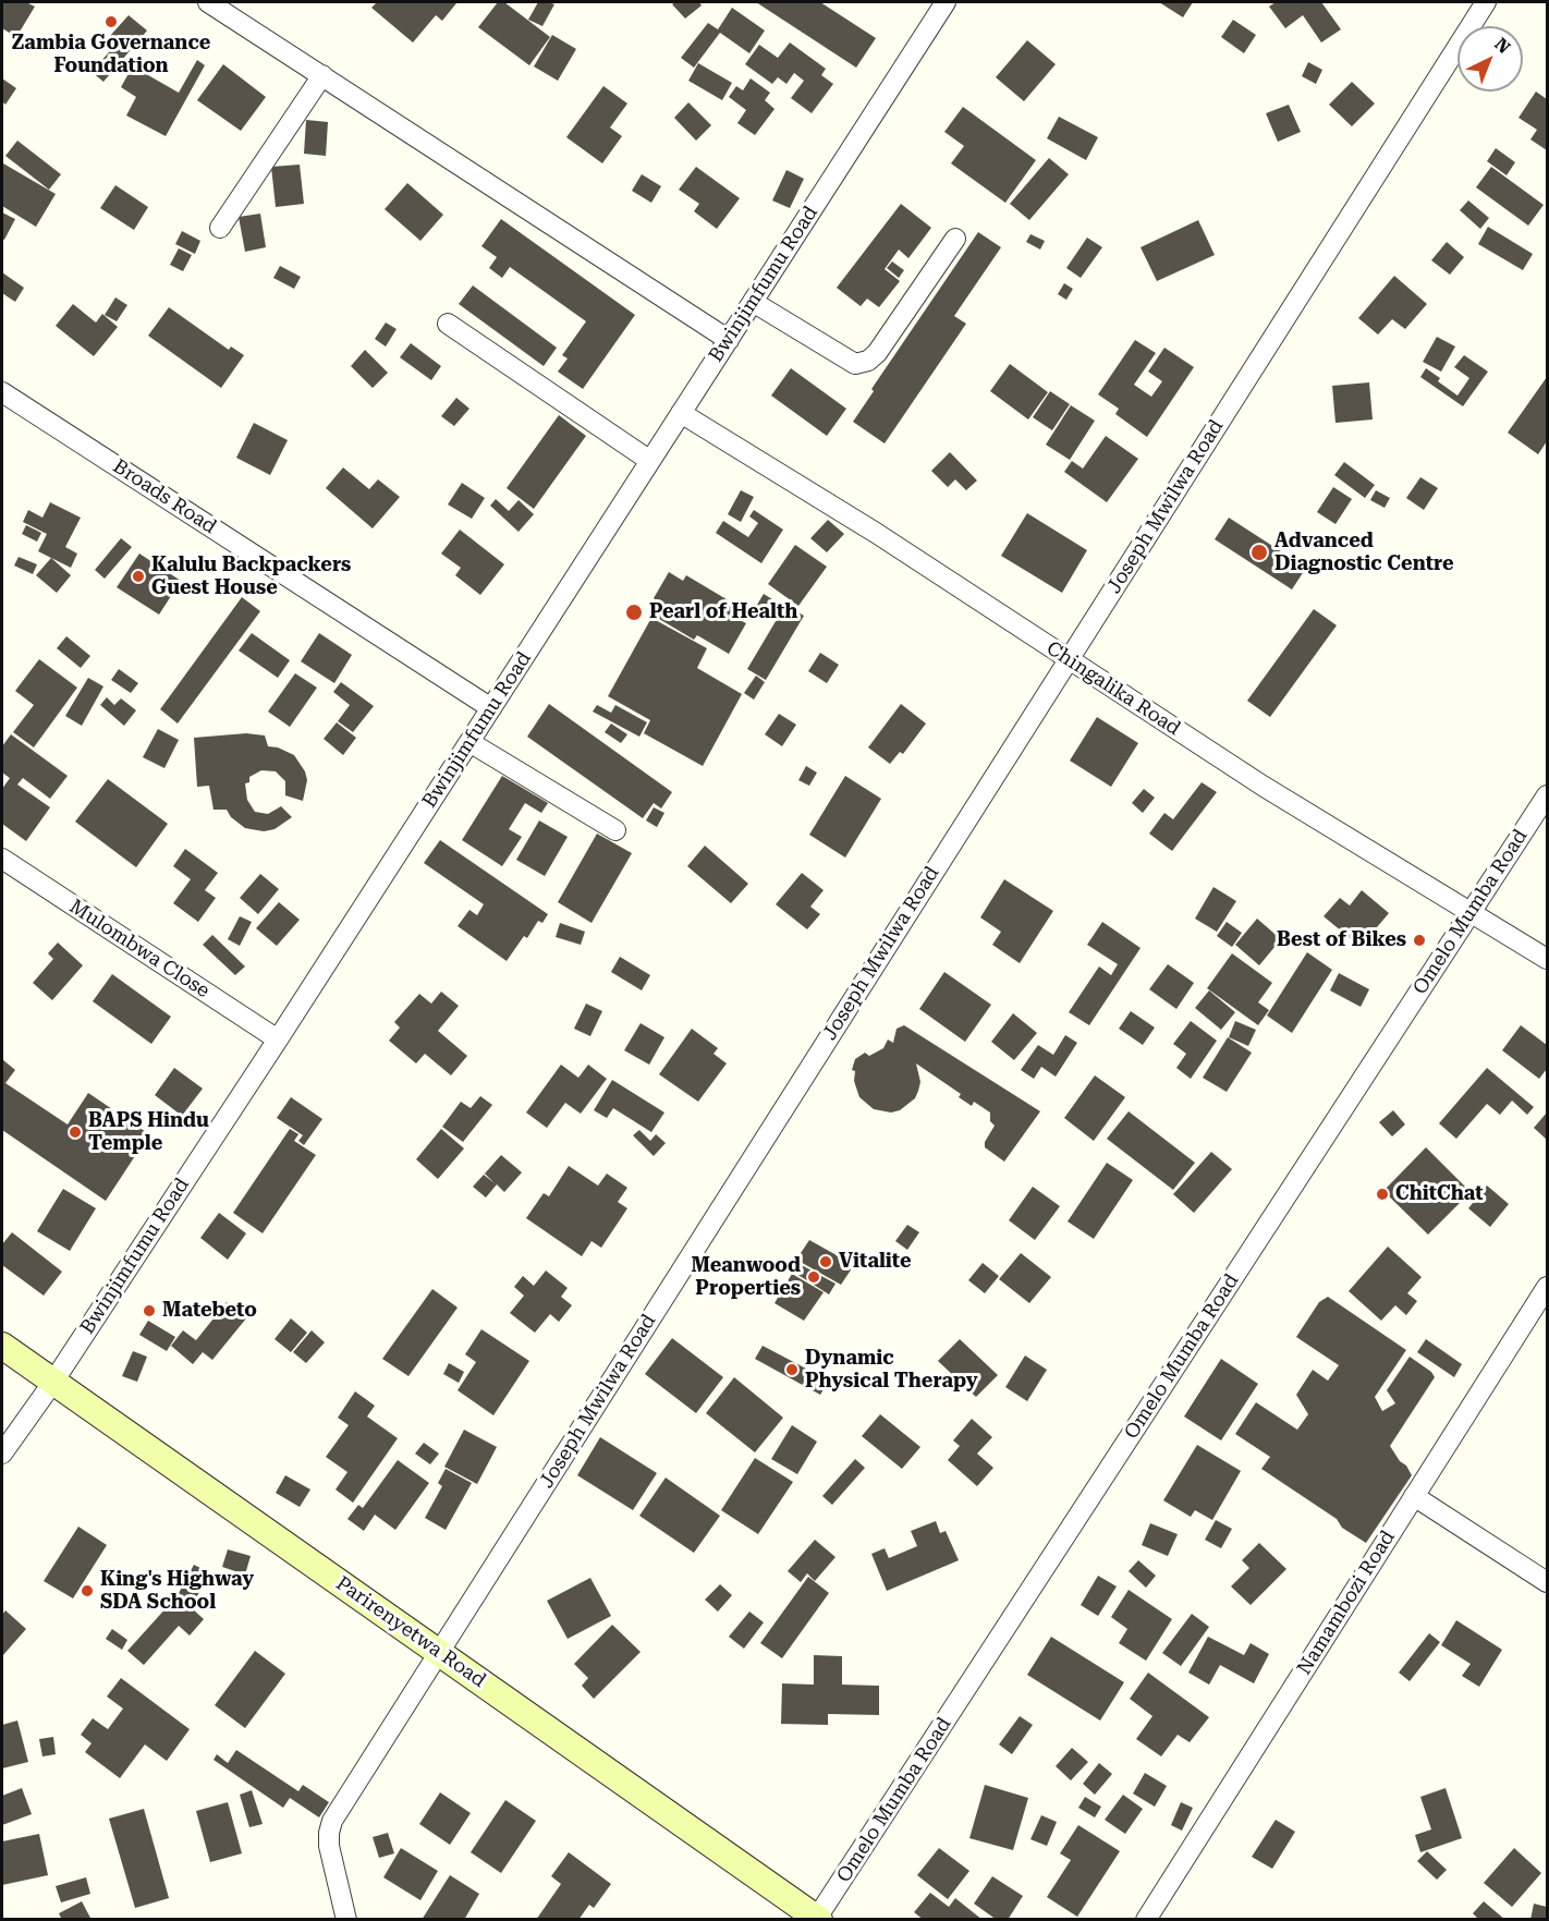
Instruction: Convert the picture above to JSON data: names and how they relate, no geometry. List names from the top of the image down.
{
  "streets": {
    "main road": ["Parirenyetwa Road"],
    "street": [
      "Bwinjimfumu Road",
      "Broads Road",
      "Joseph Mwilwa Road",
      "Chingalika Road",
      "Omelo Mumba Road",
      "Mulombwa Close",
      "Namambozi Road"
    ]
  },
  "crossings": [
    ["Bwinjimfumu Road", "Broads Road"],
    ["Bwinjimfumu Road", "Chingalika Road"],
    ["Bwinjimfumu Road", "Mulombwa Close"],
    ["Bwinjimfumu Road", "Parirenyetwa Road"],
    ["Joseph Mwilwa Road", "Chingalika Road"],
    ["Joseph Mwilwa Road", "Parirenyetwa Road"],
    ["Chingalika Road", "Omelo Mumba Road"],
    ["Omelo Mumba Road", "Parirenyetwa Road"]
  ],
  "places": [
    "Zambia Governance Foundation",
    "Advanced Diagnostic Centre",
    "Kalulu Backpackers Guest House",
    "Pearl of Health",
    "Best of Bikes",
    "BAPS Hindu Temple",
    "ChitChat",
    "Vitalite",
    "Meanwood Properties",
    "Matebeto",
    "Dynamic Physical Therapy",
    "King's Highway SDA School"
  ],
  "north": "top right"
}
